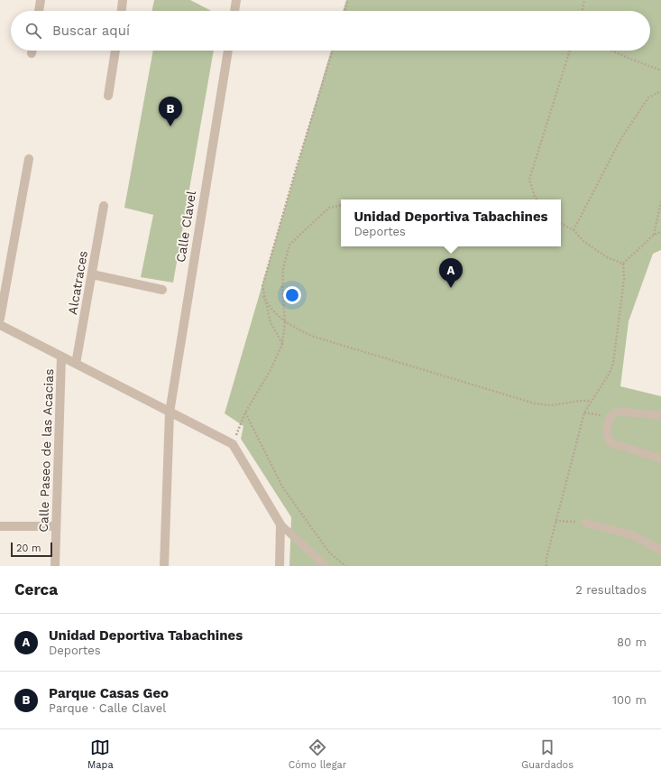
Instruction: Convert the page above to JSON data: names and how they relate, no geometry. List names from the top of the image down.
{
  "streets": {
    "street": ["Calle Clavel", "Alcatraces", "Calle Paseo de las Acacias"]
  },
  "scale_bar": "20 m",
  "page": {
    "search": "Buscar aquí",
    "pins": ["B", "A"],
    "popup": ["Unidad Deportiva Tabachines", "Deportes"],
    "scale": "20 m",
    "heading": ["Cerca", "2 resultados"],
    "list": [
      {
        "mark": "A",
        "name": "Unidad Deportiva Tabachines",
        "note": "Deportes",
        "value": "80 m"
      },
      {
        "mark": "B",
        "name": "Parque Casas Geo",
        "note": "Parque · Calle Clavel",
        "value": "100 m"
      }
    ],
    "nav": ["Mapa", "Cómo llegar", "Guardados"]
  }
}
